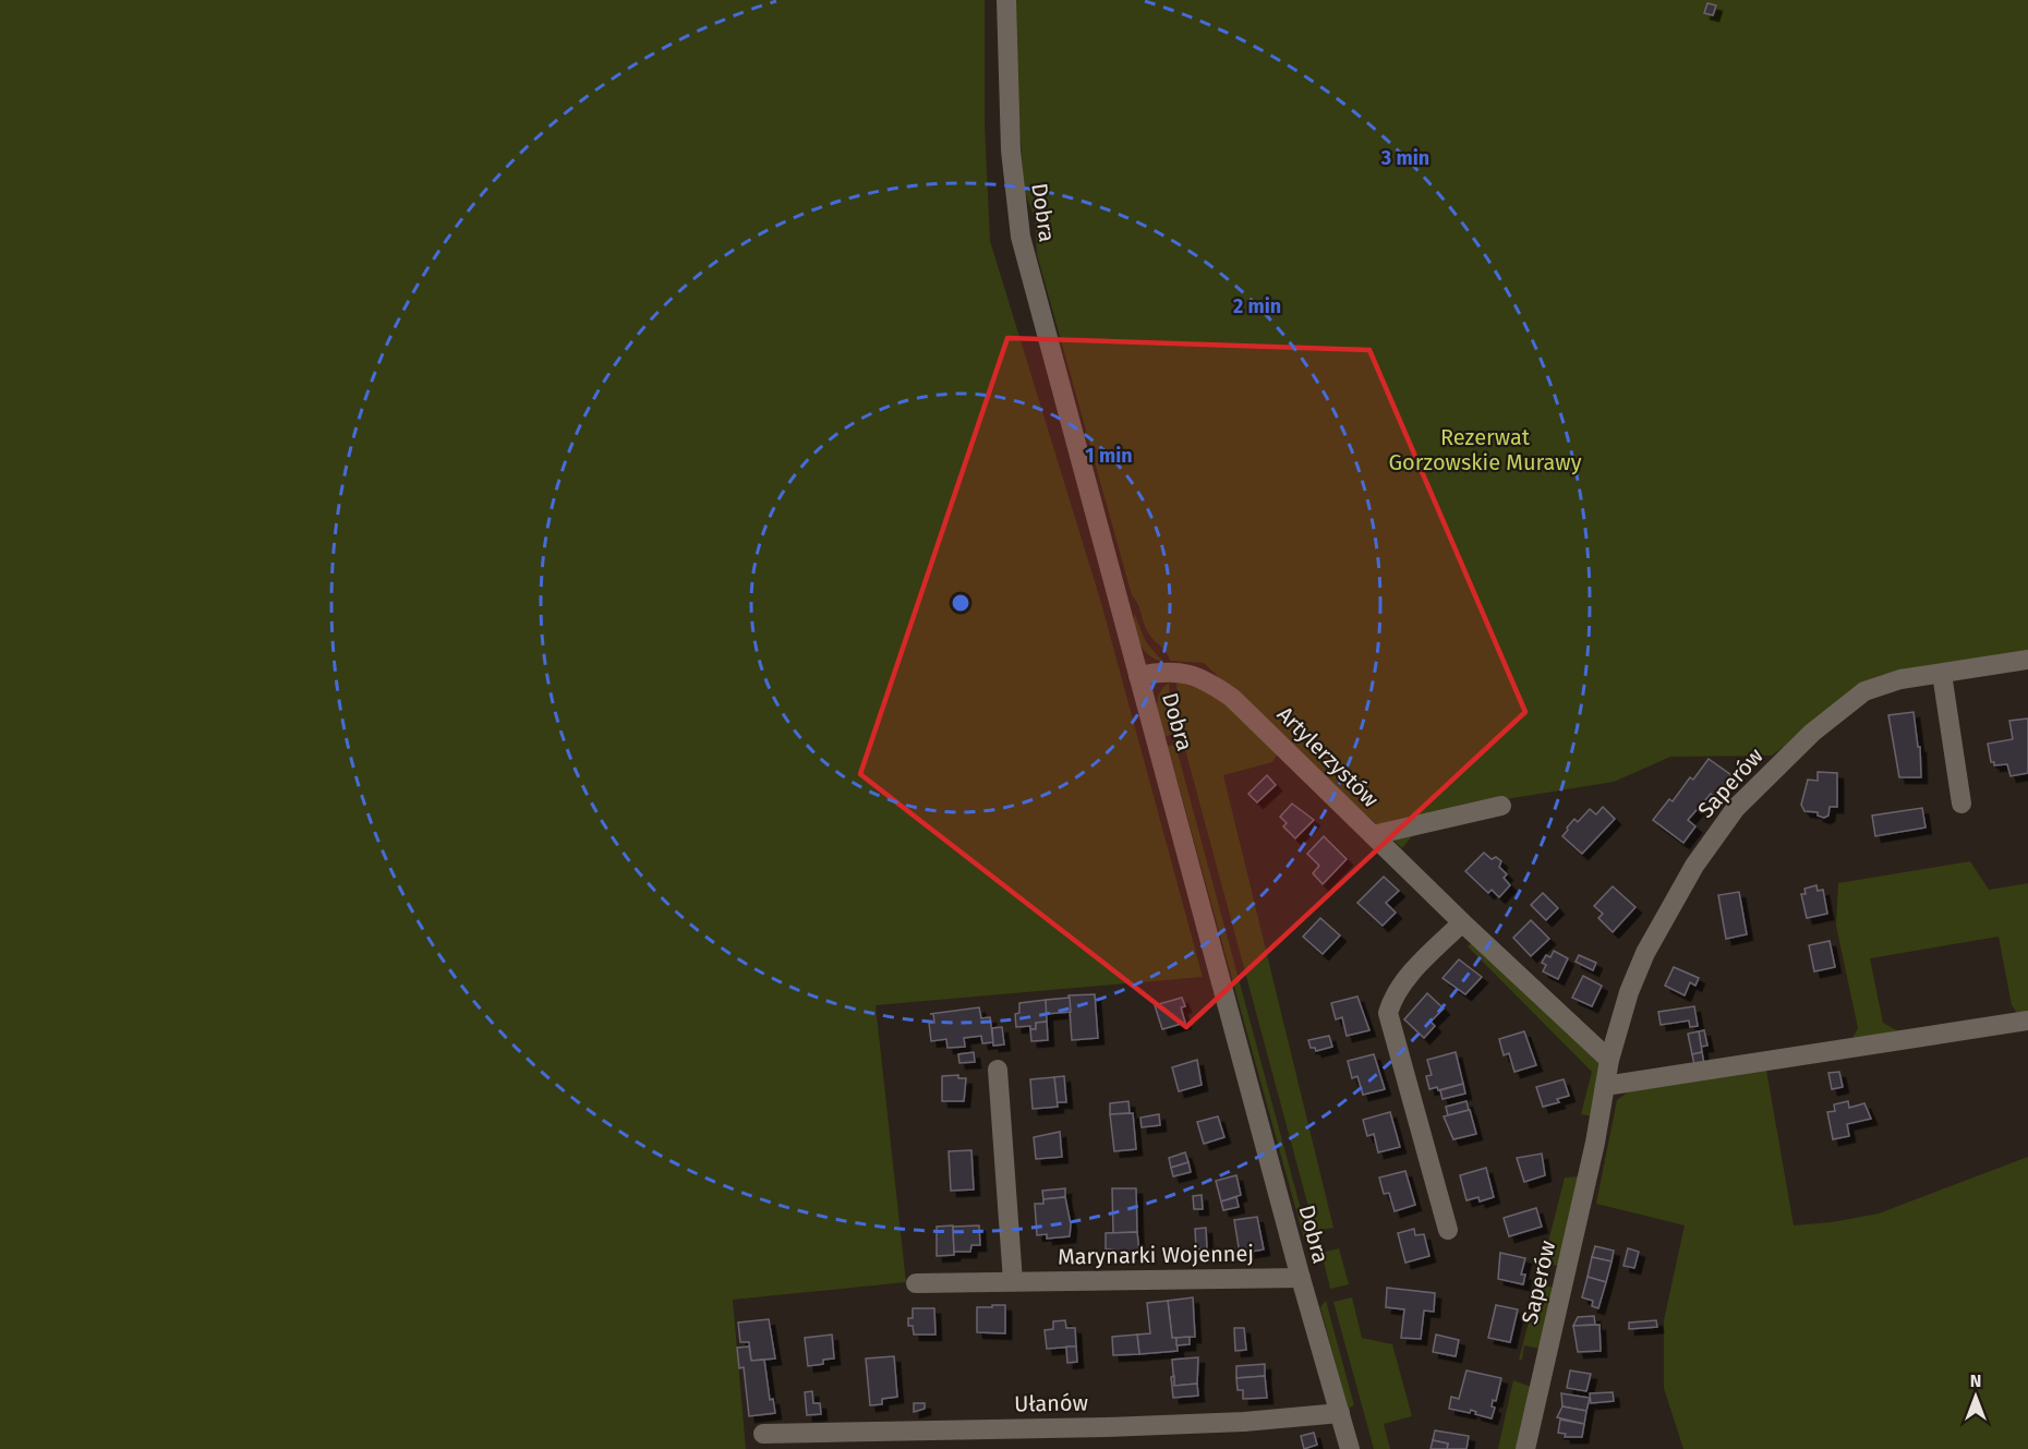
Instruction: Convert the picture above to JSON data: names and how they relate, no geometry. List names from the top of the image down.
{
  "streets": {
    "street": [
      "Dobra",
      "Artylerzystów",
      "Saperów",
      "Marynarki Wojennej",
      "Ułanów"
    ]
  },
  "crossings": [
    ["Dobra", "Artylerzystów"],
    ["Dobra", "Marynarki Wojennej"],
    ["Dobra", "Ułanów"],
    ["Artylerzystów", "Saperów"]
  ],
  "parks": ["Rezerwat Gorzowskie Murawy"],
  "north": "top",
  "rings": ["3 min", "2 min", "1 min"]
}
